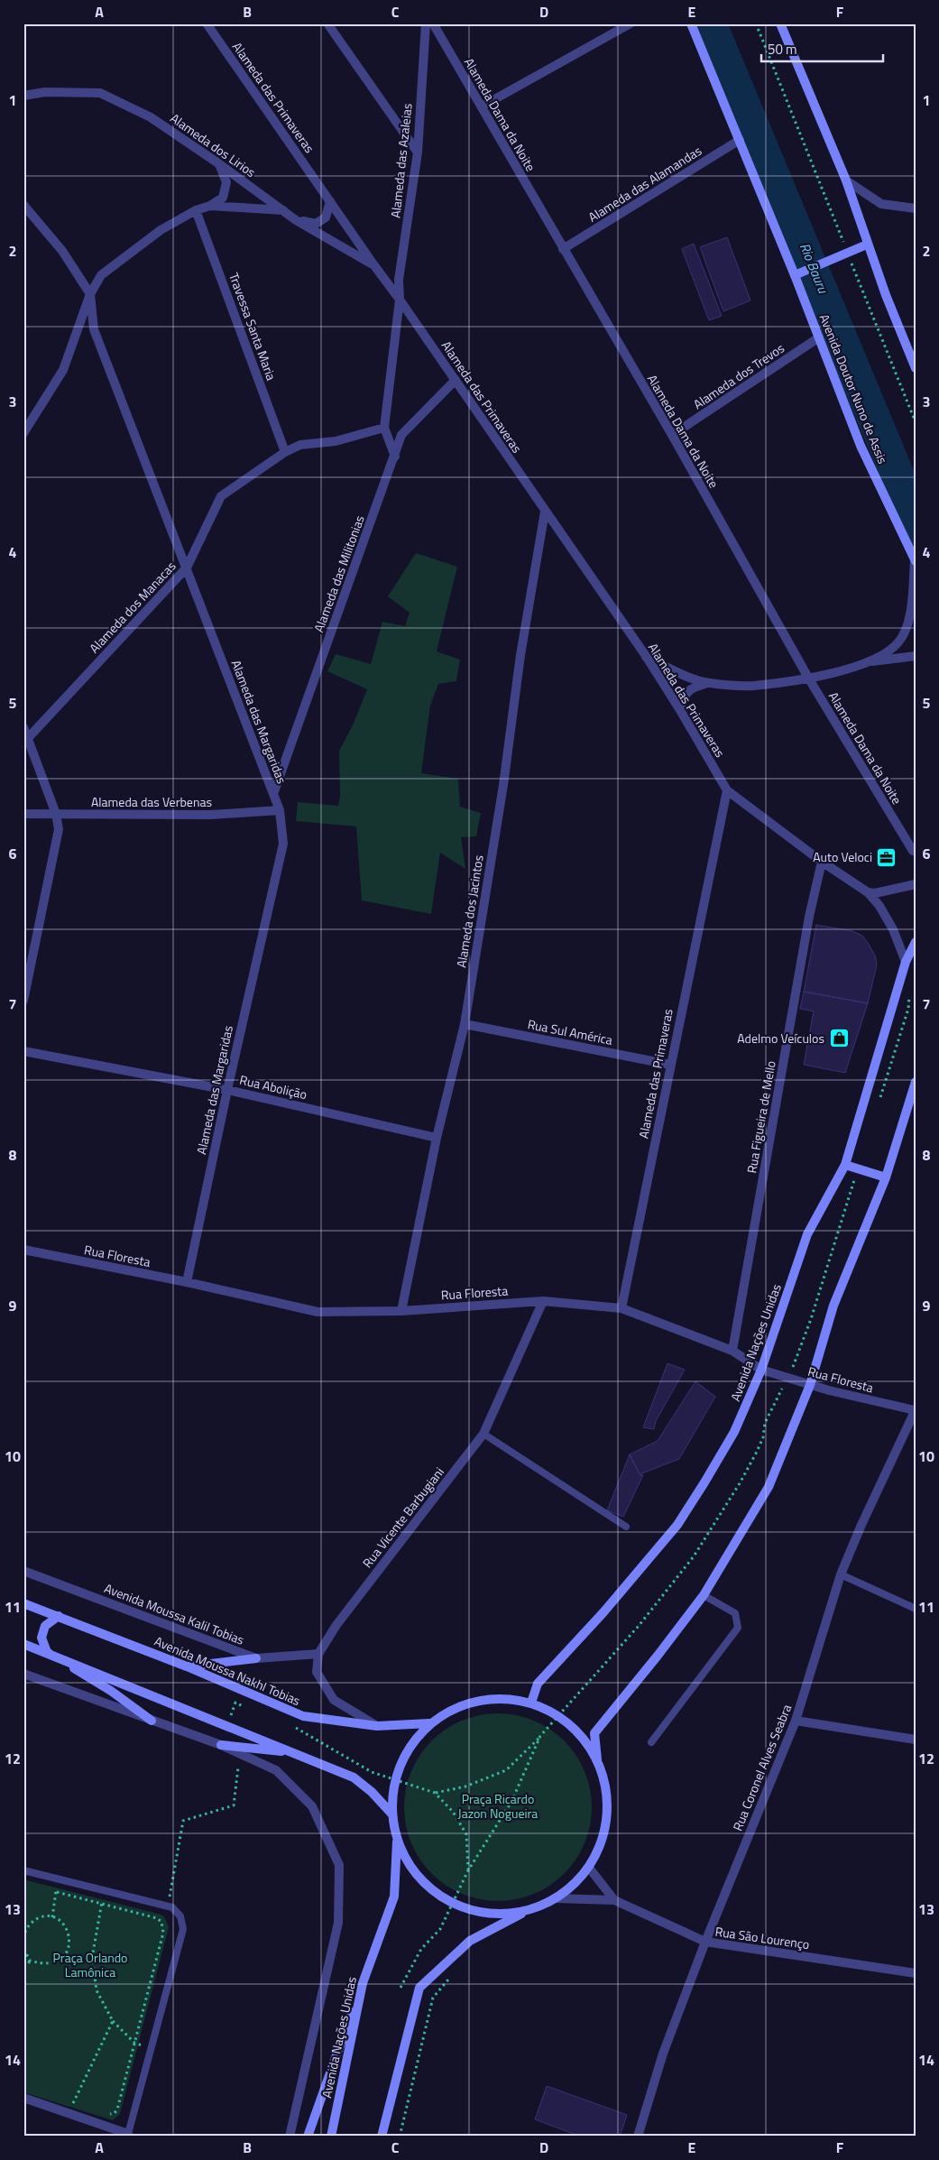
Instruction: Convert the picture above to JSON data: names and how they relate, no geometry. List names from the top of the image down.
{
  "streets": {
    "main road": ["Avenida Doutor Nuno de Assis", "Avenida Nações Unidas", "Avenida Moussa Nakhl Tobias"],
    "street": [
      "Alameda das Primaveras",
      "Alameda Dama da Noite",
      "Alameda dos Lirios",
      "Alameda das Azaleias",
      "Alameda das Alamandas",
      "Travessa Santa Maria",
      "Alameda dos Trevos",
      "Alameda das Militonias",
      "Alameda dos Manacas",
      "Alameda das Margaridas",
      "Alameda das Verbenas",
      "Alameda dos Jacintos",
      "Rua Sul América",
      "Rua Abolição",
      "Rua Figueira de Mello",
      "Rua Floresta",
      "Rua Vicente Barbugiani",
      "Avenida Moussa Kalil Tobias",
      "Rua Coronel Alves Seabra",
      "Rua São Lourenço"
    ]
  },
  "crossings": [
    ["Alameda das Primaveras", "Alameda dos Lirios"],
    ["Alameda das Primaveras", "Alameda das Azaleias"],
    ["Alameda das Primaveras", "Alameda das Militonias"],
    ["Alameda das Primaveras", "Alameda dos Jacintos"],
    ["Alameda das Primaveras", "Rua Sul América"],
    ["Alameda das Primaveras", "Rua Figueira de Mello"],
    ["Alameda das Primaveras", "Rua Floresta"],
    ["Alameda das Primaveras", "Avenida Nações Unidas"],
    ["Alameda Dama da Noite", "Alameda das Alamandas"],
    ["Alameda Dama da Noite", "Alameda dos Trevos"],
    ["Alameda das Alamandas", "Avenida Doutor Nuno de Assis"],
    ["Travessa Santa Maria", "Alameda dos Manacas"],
    ["Alameda dos Trevos", "Avenida Doutor Nuno de Assis"],
    ["Alameda das Militonias", "Alameda das Margaridas"],
    ["Alameda dos Manacas", "Alameda das Margaridas"],
    ["Alameda das Margaridas", "Alameda das Verbenas"],
    ["Alameda das Margaridas", "Rua Abolição"],
    ["Alameda das Margaridas", "Rua Floresta"],
    ["Alameda dos Jacintos", "Rua Sul América"],
    ["Alameda dos Jacintos", "Rua Abolição"],
    ["Alameda dos Jacintos", "Rua Floresta"],
    ["Rua Figueira de Mello", "Rua Floresta"],
    ["Rua Floresta", "Avenida Nações Unidas"],
    ["Rua Floresta", "Rua Vicente Barbugiani"],
    ["Rua Floresta", "Rua Coronel Alves Seabra"],
    ["Avenida Nações Unidas", "Avenida Moussa Nakhl Tobias"],
    ["Rua Vicente Barbugiani", "Avenida Moussa Kalil Tobias"],
    ["Rua Coronel Alves Seabra", "Rua São Lourenço"]
  ],
  "water": ["Rio Bauru"],
  "parks": ["Praça Ricardo Jazon Nogueira", "Praça Orlando Lamônica"],
  "places": {
    "office": ["Auto Veloci"],
    "shop": ["Adelmo Veículos"]
  },
  "scale_bar": "50 m",
  "grid": {
    "columns": [
      "A",
      "B",
      "C",
      "D",
      "E",
      "F"
    ],
    "rows": [
      "1",
      "2",
      "3",
      "4",
      "5",
      "6",
      "7",
      "8",
      "9",
      "10",
      "11",
      "12",
      "13",
      "14"
    ]
  }
}
